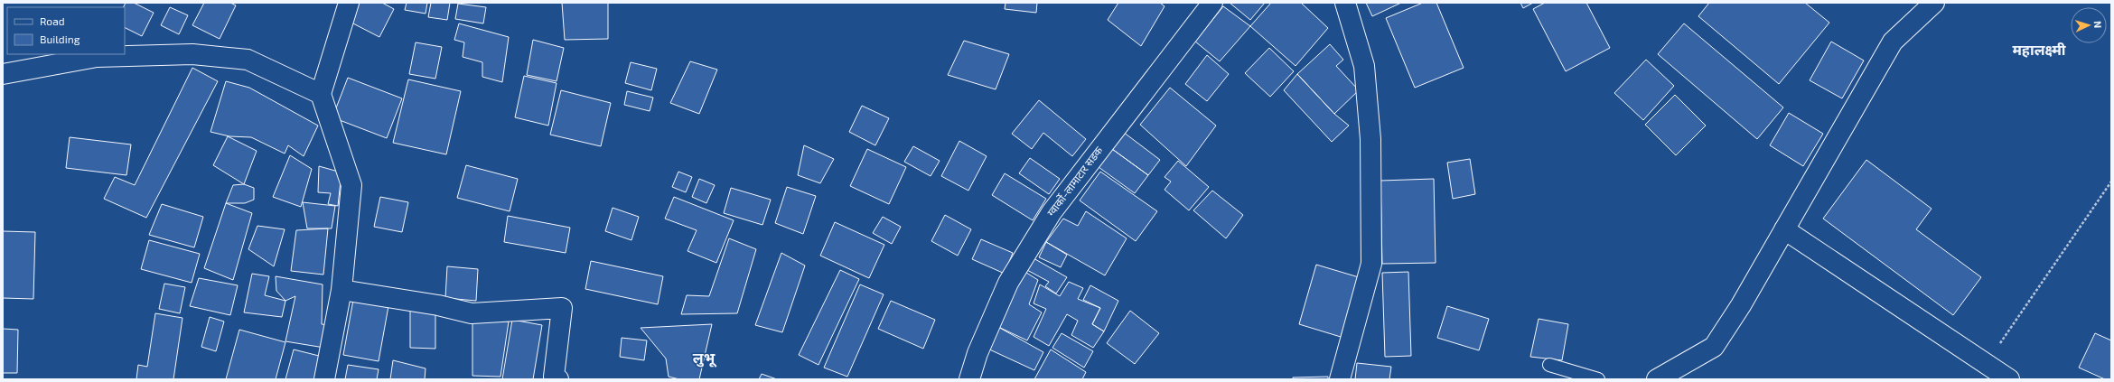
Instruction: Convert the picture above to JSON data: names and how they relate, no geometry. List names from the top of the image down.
{
  "streets": {
    "street": ["ग्वार्को-लामाटार सडक"]
  },
  "districts": ["महालक्ष्मी", "लुभू"],
  "legend": ["Road", "Building"],
  "north": "right"
}
